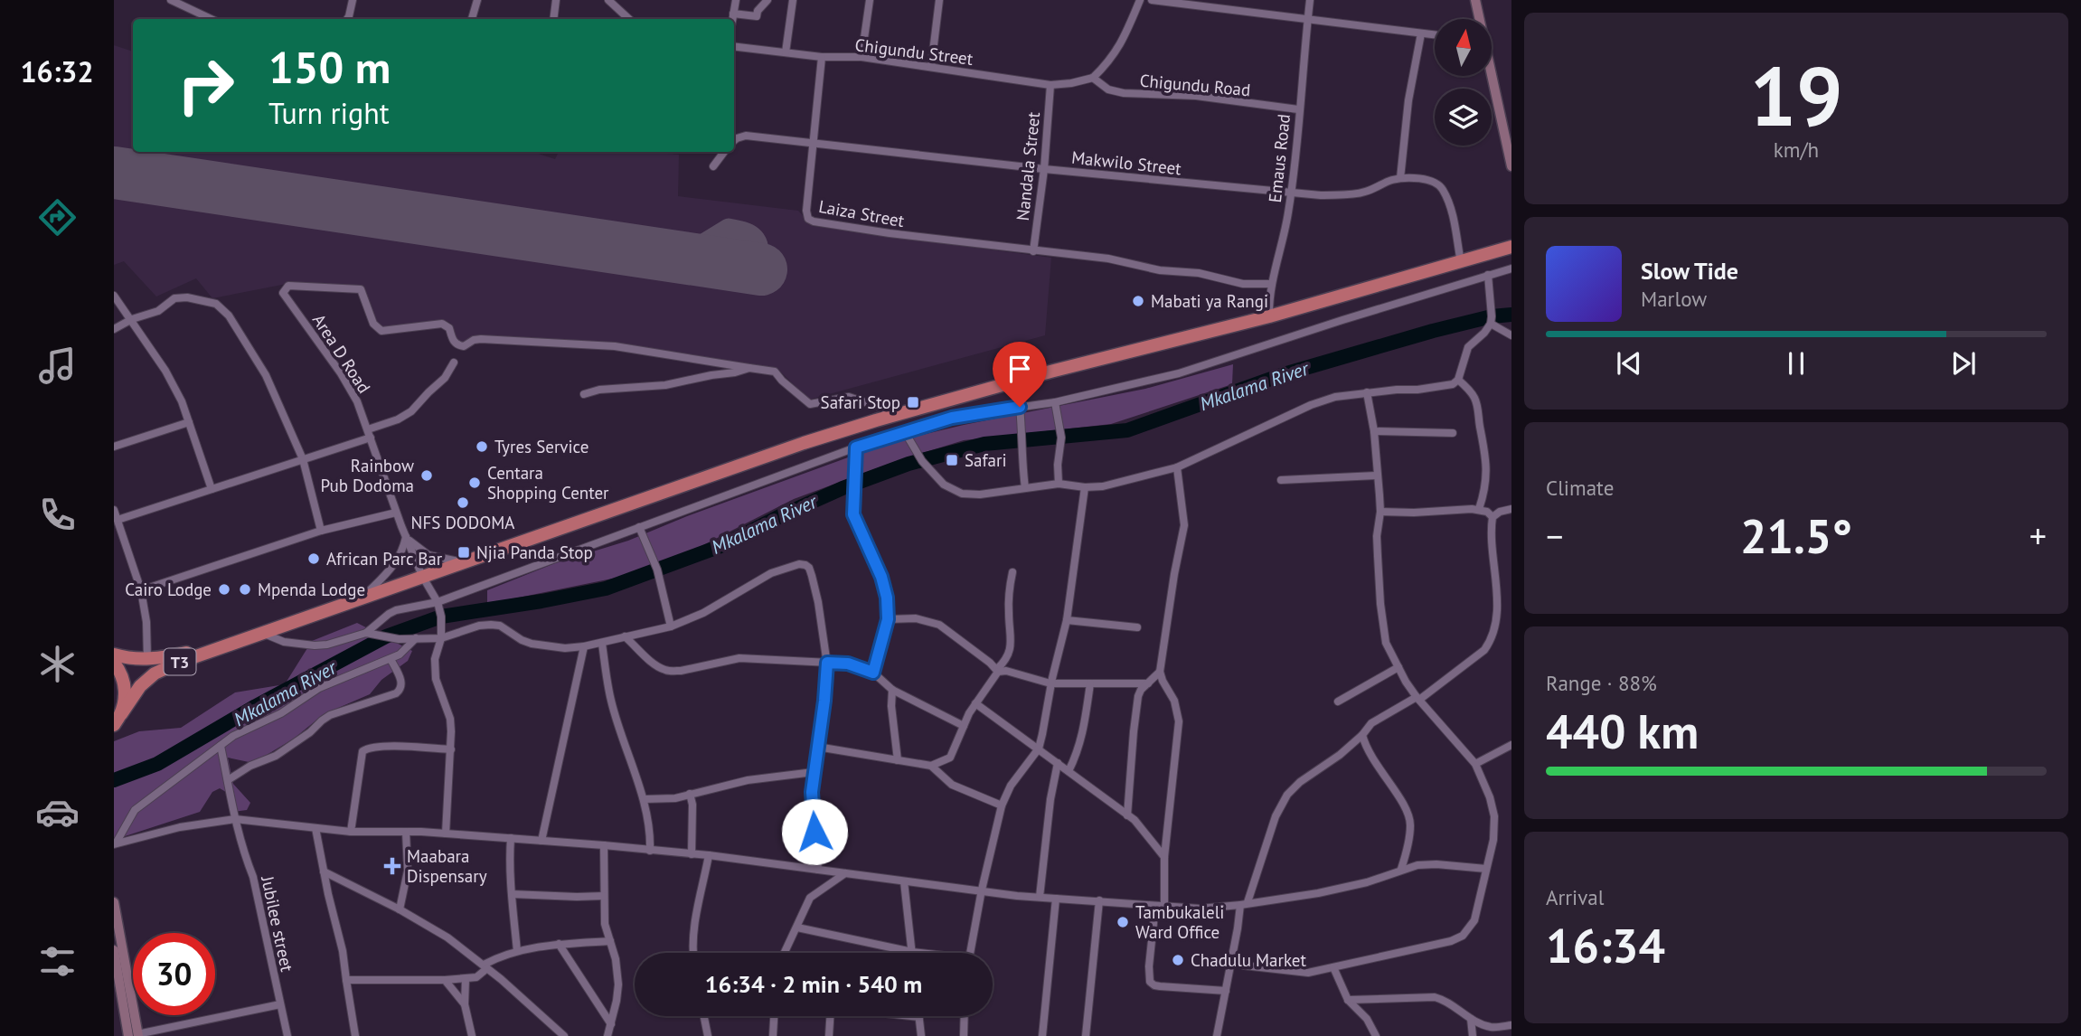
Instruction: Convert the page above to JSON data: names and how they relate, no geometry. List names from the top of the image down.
{
  "streets": {
    "highway": ["T3"],
    "street": [
      "Chigundu Street",
      "Chigundu Road",
      "Emaus Road",
      "Makwilo Street",
      "Nandala Street",
      "Laiza Street",
      "Area D Road",
      "Jubilee street"
    ]
  },
  "crossings": [
    ["Chigundu Street", "Chigundu Road"],
    ["Chigundu Street", "Nandala Street"],
    ["Chigundu Street", "Laiza Street"],
    ["Chigundu Road", "Emaus Road"],
    ["Emaus Road", "Makwilo Street"],
    ["Emaus Road", "Laiza Street"],
    ["Emaus Road", "T3"],
    ["Makwilo Street", "Nandala Street"],
    ["Makwilo Street", "Laiza Street"],
    ["Makwilo Street", "T3"],
    ["Nandala Street", "Laiza Street"],
    ["Area D Road", "T3"]
  ],
  "water": ["Mkalama River"],
  "places": {
    "other": [
      "Mabati ya Rangi",
      "Tyres Service",
      "Rainbow Pub Dodoma",
      "Centara Shopping Center",
      "NFS DODOMA",
      "African Parc Bar",
      "Cairo Lodge",
      "Mpenda Lodge",
      "Tambukaleli Ward Office",
      "Chadulu Market"
    ],
    "transit": ["Safari Stop", "Safari", "Njia Panda Stop"],
    "health": ["Maabara Dispensary"]
  },
  "north": "top",
  "page": {
    "tabs": "16:32",
    "tile": [
      ["19", "km/h"],
      "Climate",
      ["Range · 88%", "440 km"],
      ["Arrival", "16:34"]
    ],
    "turn": ["150 m", "Turn right"],
    "song": ["Slow Tide", "Marlow"],
    "heat": ["−", "21.5°", "+"],
    "limit": "30",
    "trip": "16:34 · 2 min · 540 m"
  }
}
